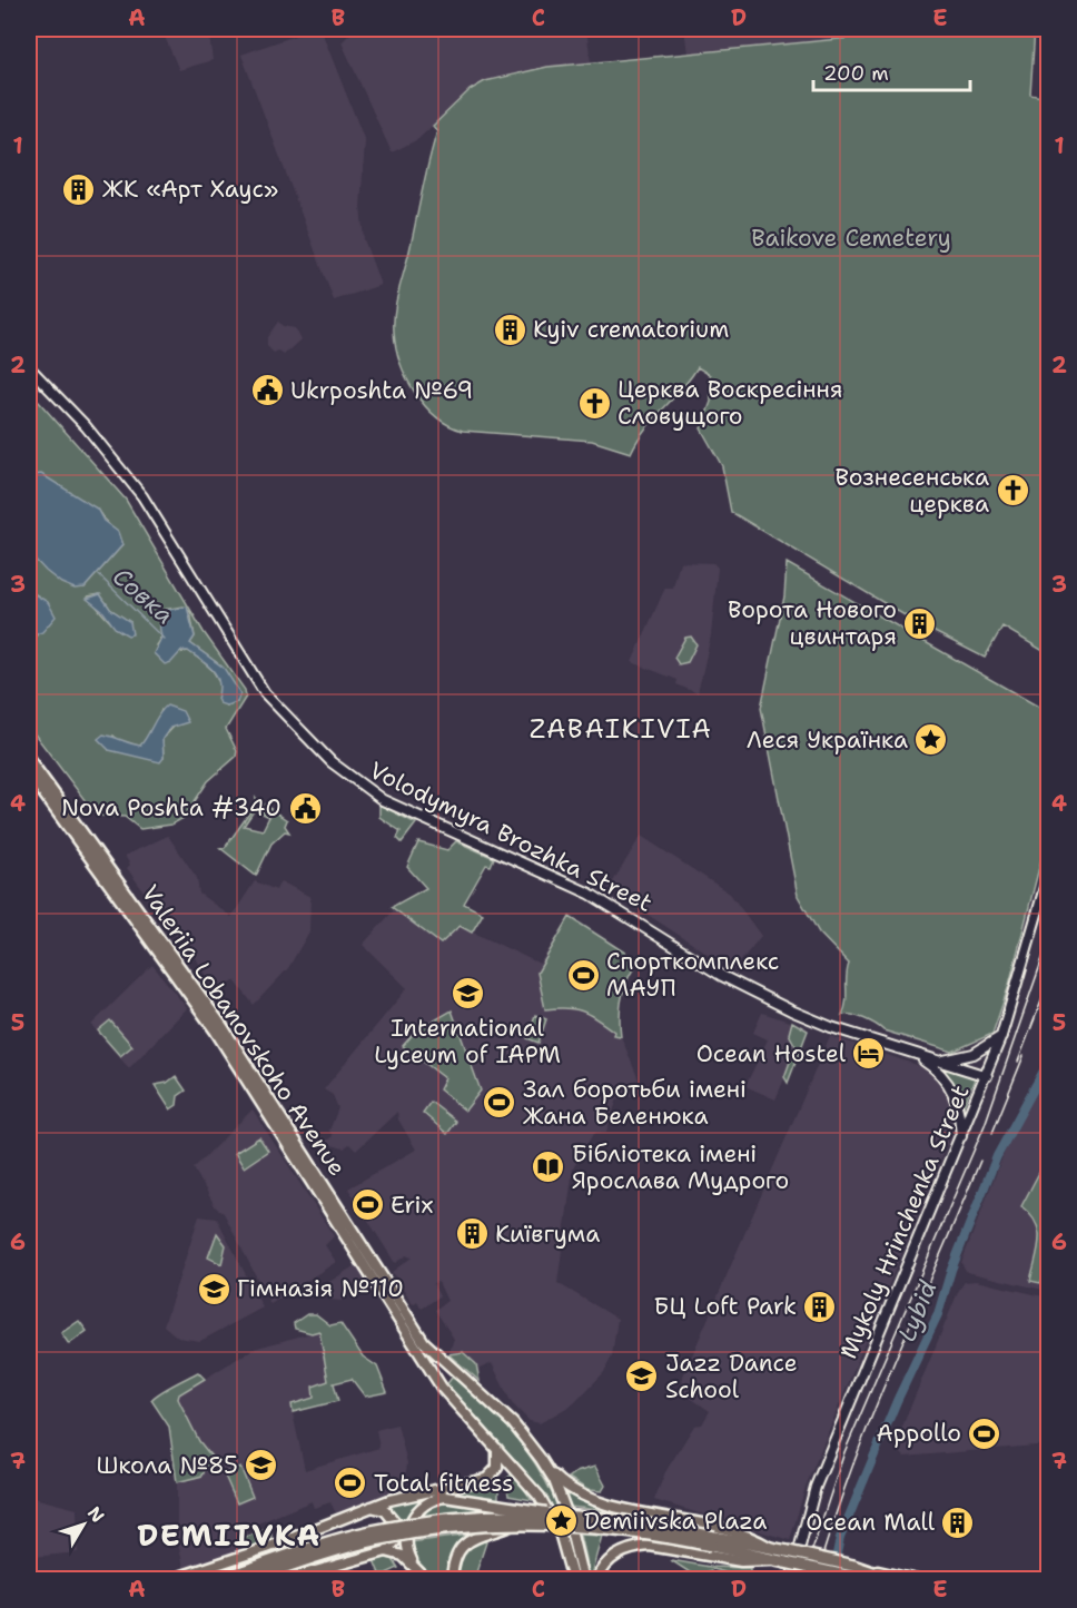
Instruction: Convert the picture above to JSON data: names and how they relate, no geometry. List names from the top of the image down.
{
  "streets": {
    "main road": ["Volodymyra Brozhka Street", "Valeriia Lobanovskoho Avenue", "Mykoly Hrinchenka Street"]
  },
  "crossings": [
    ["Volodymyra Brozhka Street", "Mykoly Hrinchenka Street"]
  ],
  "districts": ["ZABAIKIVIA", "DEMIIVKA"],
  "water": ["Совка", "Lybid"],
  "parks": ["Baikove Cemetery"],
  "places": {
    "building": [
      "ЖК «Арт Хаус»",
      "Kyiv crematorium",
      "Ворота Нового цвинтаря",
      "Київгума",
      "БЦ Loft Park",
      "Ocean Mall"
    ],
    "public building": ["Ukrposhta №69", "Nova Poshta #340"],
    "church": ["Церква Воскресіння Словущого", "Вознесенська церква"],
    "place": ["Леся Українка", "Demiivska Plaza"],
    "sports": [
      "Спорткомплекс МАУП",
      "Зал боротьби імені Жана Беленюка",
      "Erix",
      "Appollo",
      "Total fitness"
    ],
    "school or university": [
      "International Lyceum of IAPM",
      "Гімназія №110",
      "Jazz Dance School",
      "Школа №85"
    ],
    "hotel": ["Ocean Hostel"],
    "library": ["Бібліотека імені Ярослава Мудрого"]
  },
  "scale_bar": "200 m",
  "north": "top right",
  "grid": {
    "columns": [
      "A",
      "B",
      "C",
      "D",
      "E"
    ],
    "rows": [
      "1",
      "2",
      "3",
      "4",
      "5",
      "6",
      "7"
    ]
  }
}
